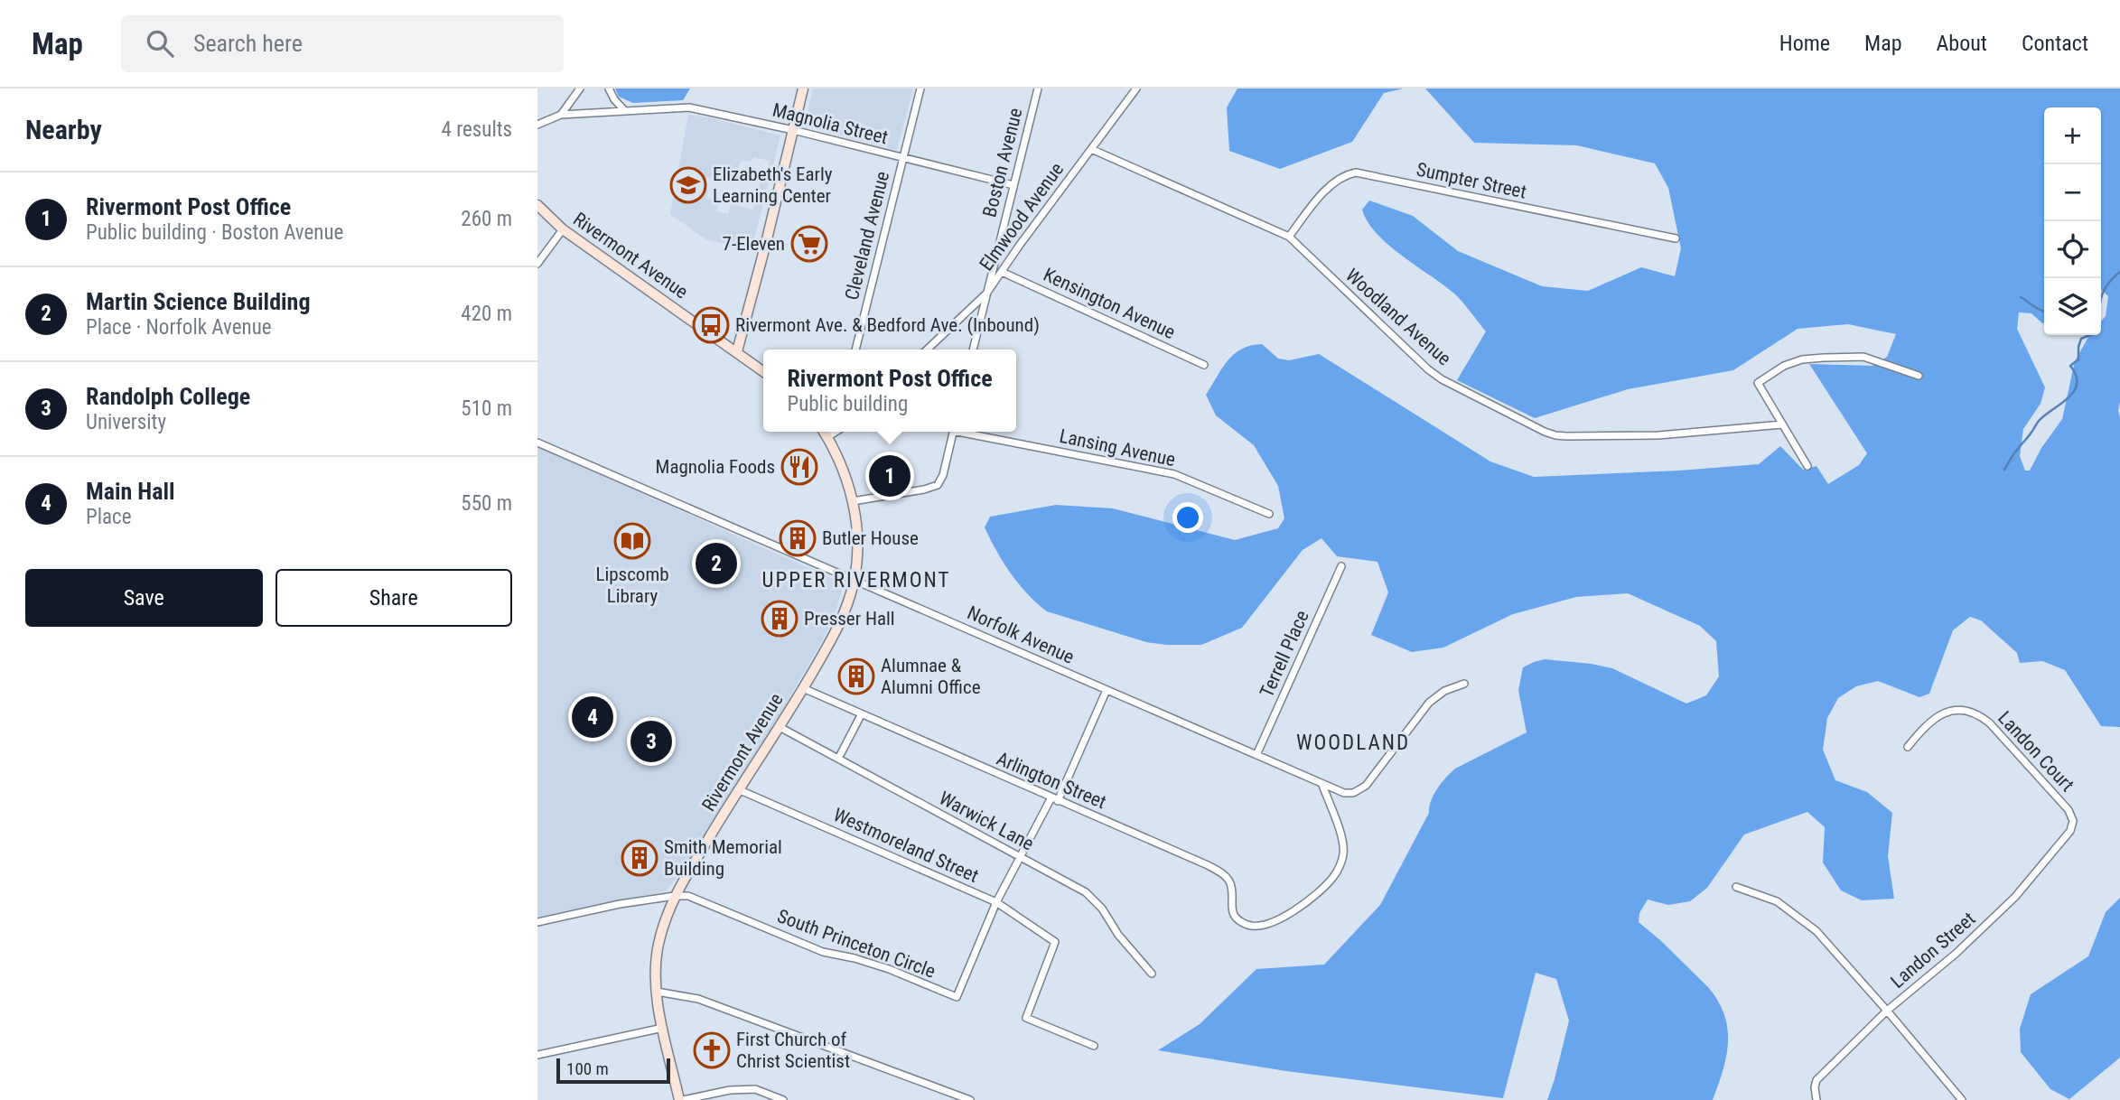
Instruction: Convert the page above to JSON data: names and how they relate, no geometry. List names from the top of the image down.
{
  "streets": {
    "main road": ["Rivermont Avenue"],
    "street": [
      "Magnolia Street",
      "Boston Avenue",
      "Sumpter Street",
      "Elmwood Avenue",
      "Cleveland Avenue",
      "Kensington Avenue",
      "Woodland Avenue",
      "Lansing Avenue",
      "Norfolk Avenue",
      "Terrell Place",
      "Landon Court",
      "Arlington Street",
      "Warwick Lane",
      "Westmoreland Street",
      "South Princeton Circle",
      "Landon Street"
    ]
  },
  "crossings": [
    ["Magnolia Street", "Boston Avenue"],
    ["Magnolia Street", "Cleveland Avenue"],
    ["Boston Avenue", "Elmwood Avenue"],
    ["Sumpter Street", "Woodland Avenue"],
    ["Elmwood Avenue", "Kensington Avenue"],
    ["Elmwood Avenue", "Woodland Avenue"],
    ["Rivermont Avenue", "Norfolk Avenue"],
    ["Rivermont Avenue", "Arlington Street"],
    ["Rivermont Avenue", "Warwick Lane"],
    ["Rivermont Avenue", "Westmoreland Street"],
    ["Rivermont Avenue", "South Princeton Circle"],
    ["Norfolk Avenue", "Terrell Place"],
    ["Norfolk Avenue", "Arlington Street"],
    ["Landon Court", "Landon Street"],
    ["Westmoreland Street", "South Princeton Circle"]
  ],
  "districts": ["UPPER RIVERMONT", "WOODLAND"],
  "places": {
    "school or university": ["Elizabeth's Early Learning Center"],
    "supermarket": ["7-Eleven"],
    "bus stop": ["Rivermont Ave. & Bedford Ave. (Inbound)"],
    "restaurant": ["Magnolia Foods"],
    "building": [
      "Butler House",
      "Presser Hall",
      "Alumnae & Alumni Office",
      "Smith Memorial Building"
    ],
    "library": ["Lipscomb Library"],
    "church": ["First Church of Christ Scientist"]
  },
  "scale_bar": "100 m",
  "page": {
    "header": "Map",
    "search": "Search here",
    "nav": [
      "Home",
      "Map",
      "About",
      "Contact"
    ],
    "heading": ["Nearby", "4 results"],
    "map_buttons": ["+", "−"],
    "list": [
      {
        "mark": "1",
        "name": "Rivermont Post Office",
        "note": "Public building · Boston Avenue",
        "value": "260 m"
      },
      {
        "mark": "2",
        "name": "Martin Science Building",
        "note": "Place · Norfolk Avenue",
        "value": "420 m"
      },
      {
        "mark": "3",
        "name": "Randolph College",
        "note": "University",
        "value": "510 m"
      },
      {
        "mark": "4",
        "name": "Main Hall",
        "note": "Place",
        "value": "550 m"
      }
    ],
    "popup": ["Rivermont Post Office", "Public building"],
    "pins": [
      "1",
      "2",
      "4",
      "3"
    ],
    "buttons": ["Save", "Share"],
    "scale": "100 m"
  }
}
